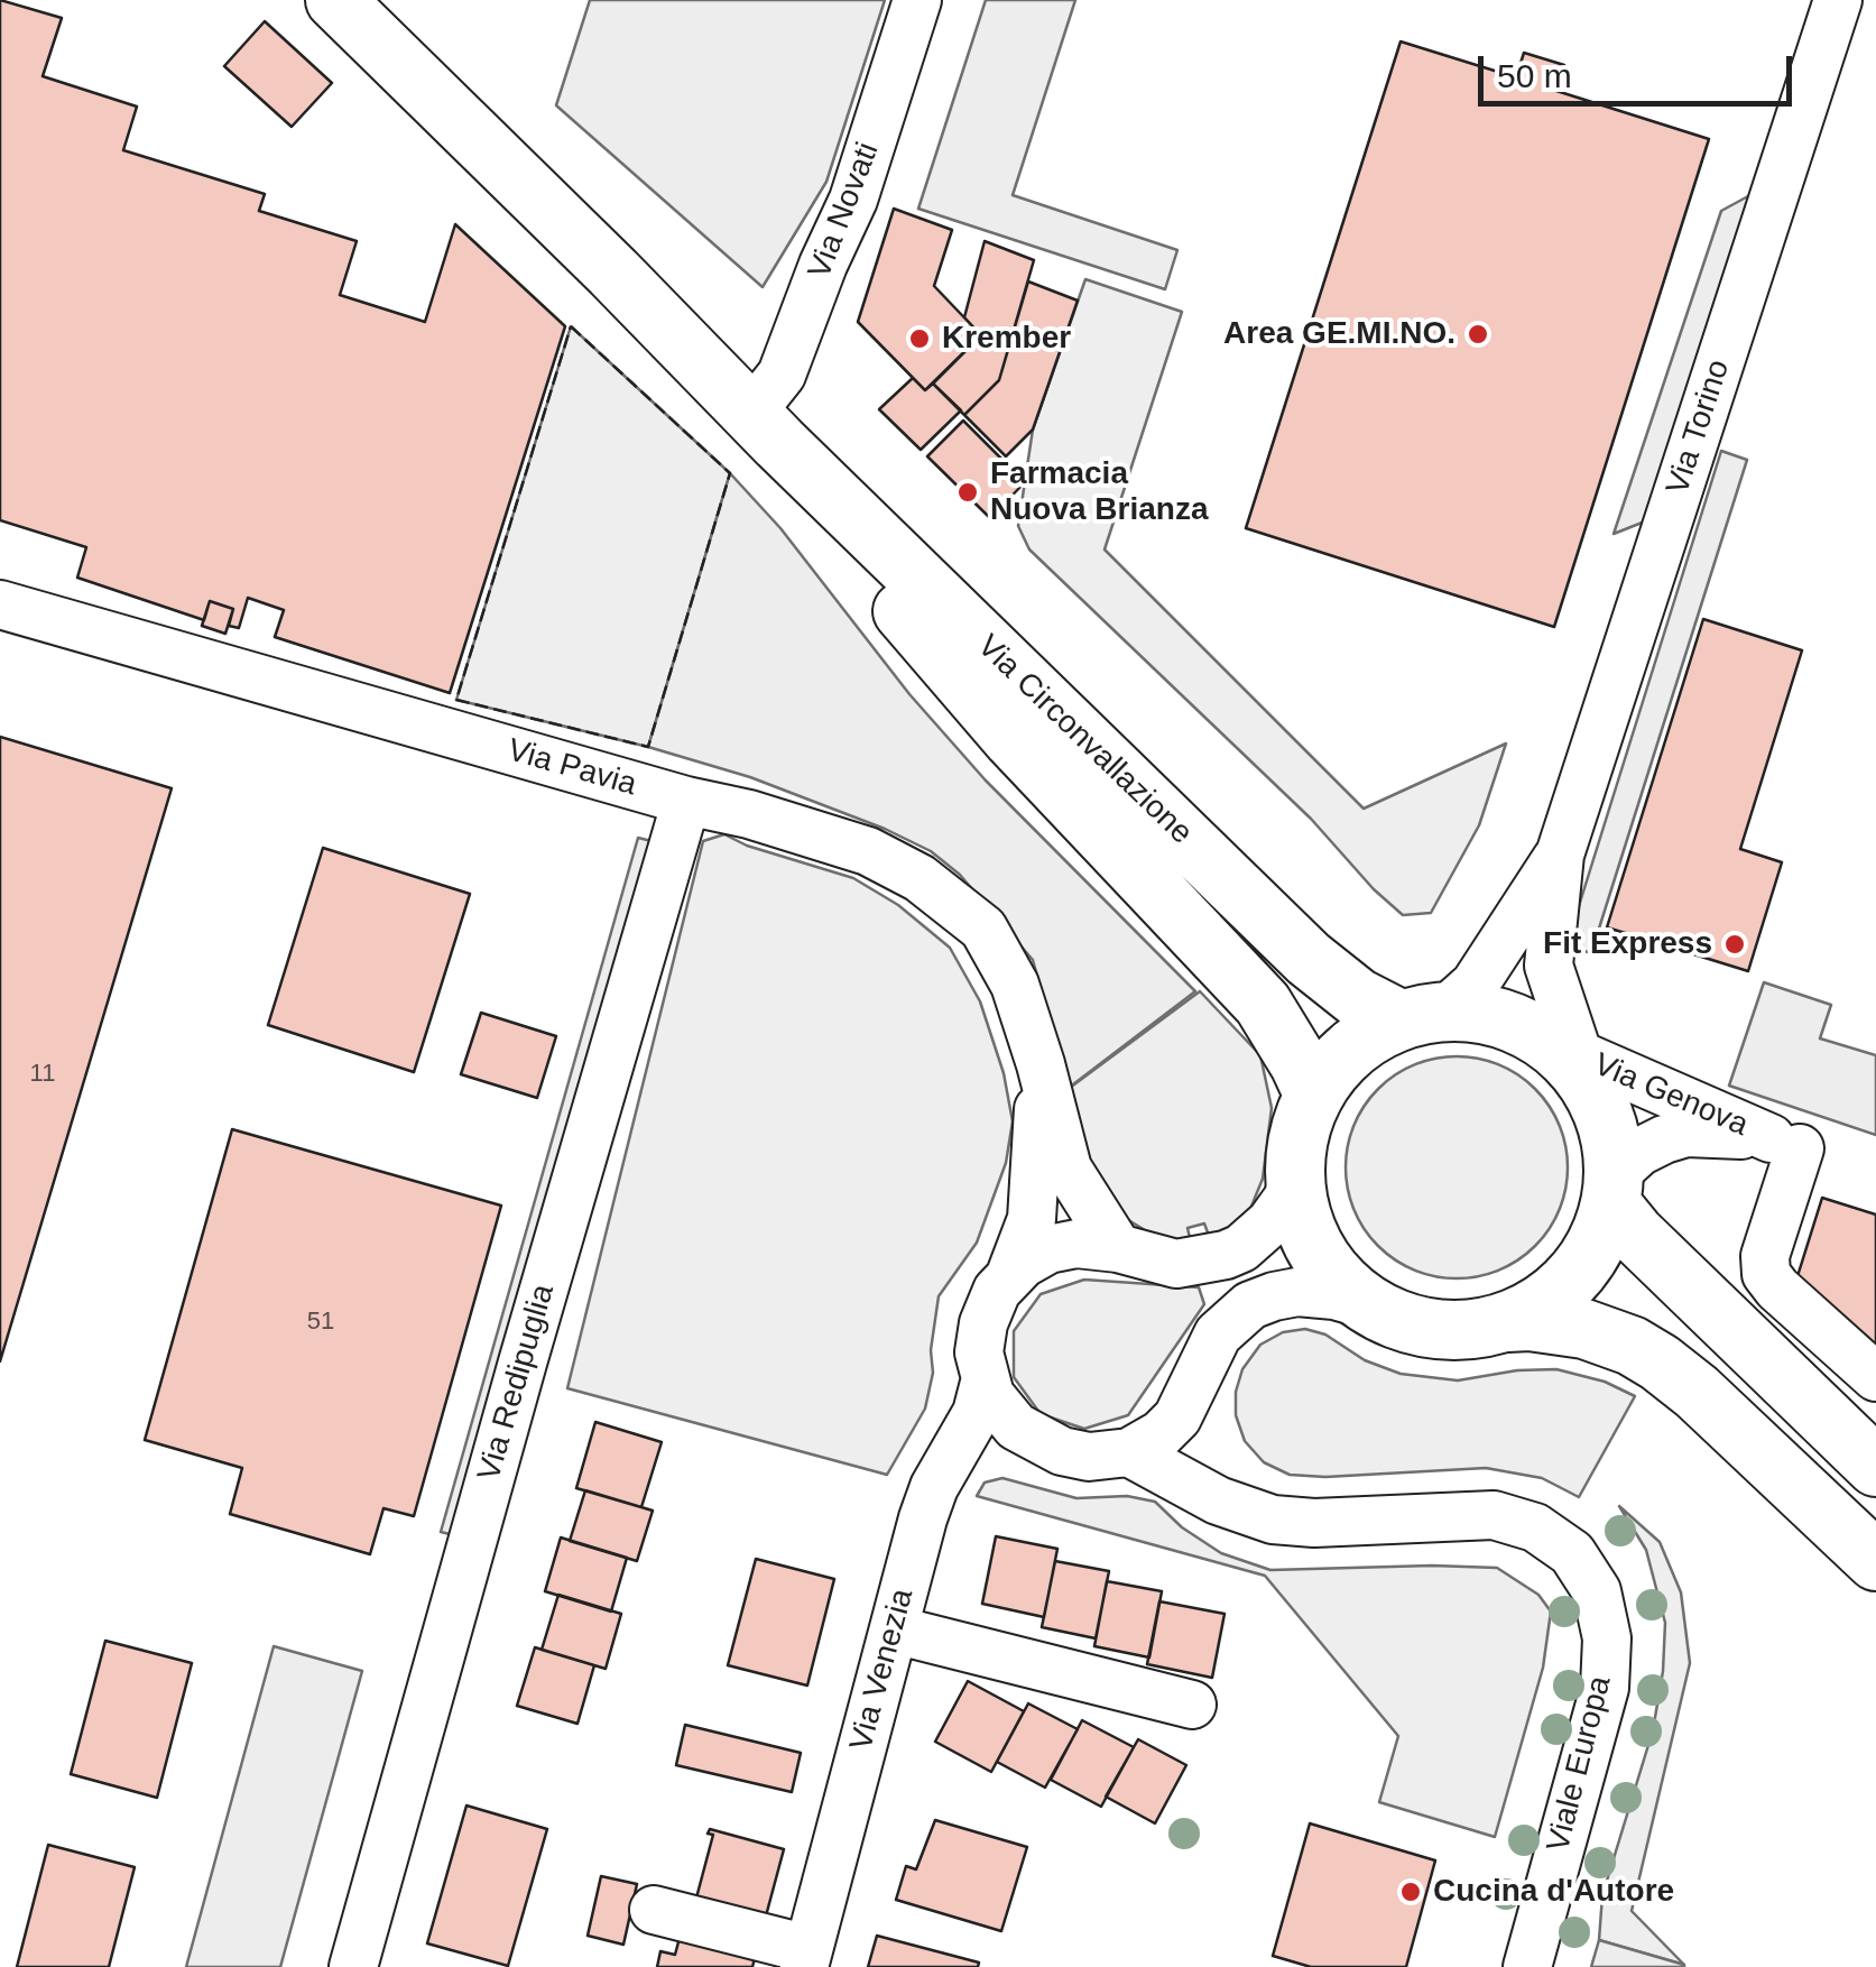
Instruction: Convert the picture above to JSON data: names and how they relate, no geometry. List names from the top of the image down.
{
  "streets": {
    "main road": ["Via Circonvallazione"],
    "street": [
      "Via Novati",
      "Via Torino",
      "Via Pavia",
      "Via Genova",
      "Via Redipuglia",
      "Via Venezia",
      "Viale Europa"
    ]
  },
  "crossings": [
    ["Via Novati", "Via Circonvallazione"],
    ["Via Torino", "Via Circonvallazione"],
    ["Via Torino", "Via Genova"],
    ["Via Circonvallazione", "Via Genova"],
    ["Via Pavia", "Via Redipuglia"],
    ["Via Pavia", "Via Venezia"]
  ],
  "places": [
    "Area GE.MI.NO.",
    "Krember",
    "Farmacia Nuova Brianza",
    "Fit Express",
    "Cucina d'Autore"
  ],
  "house_numbers": ["11", "51"],
  "scale_bar": "50 m"
}
